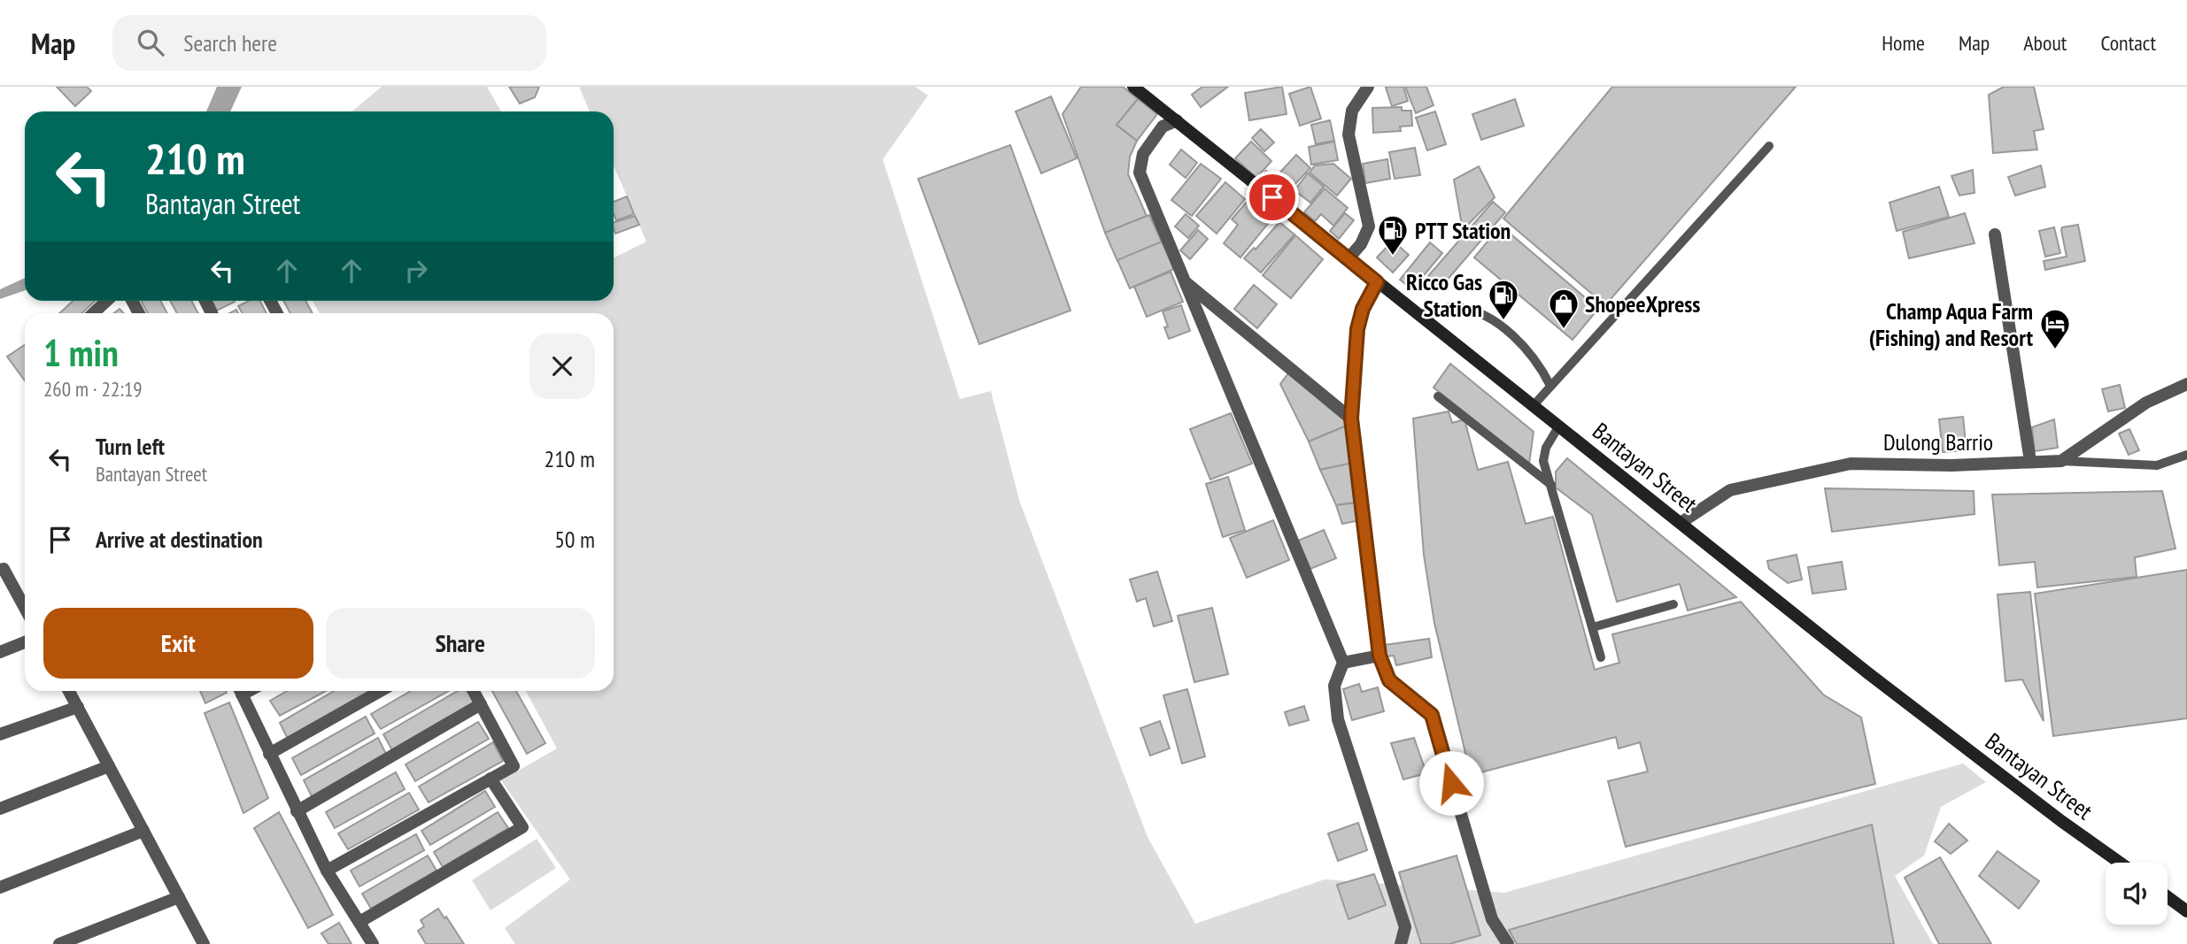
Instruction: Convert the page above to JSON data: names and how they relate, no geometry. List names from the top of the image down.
{
  "streets": {
    "main road": ["Bantayan Street"],
    "street": ["Dulong Barrio"]
  },
  "crossings": [
    ["Dulong Barrio", "Bantayan Street"]
  ],
  "places": {
    "fuel station": ["PTT Station", "Ricco Gas Station"],
    "shop": ["ShopeeXpress"],
    "hotel": ["Champ Aqua Farm (Fishing) and Resort"]
  },
  "page": {
    "header": "Map",
    "search": "Search here",
    "nav": [
      "Home",
      "Map",
      "About",
      "Contact"
    ],
    "turn": ["210 m", "Bantayan Street"],
    "heading": ["1 min", "260 m · 22:19"],
    "list": [
      {
        "name": "Turn left",
        "note": "Bantayan Street",
        "value": "210 m"
      },
      {
        "name": "Arrive at destination",
        "value": "50 m"
      }
    ],
    "buttons": ["Exit", "Share"]
  }
}
